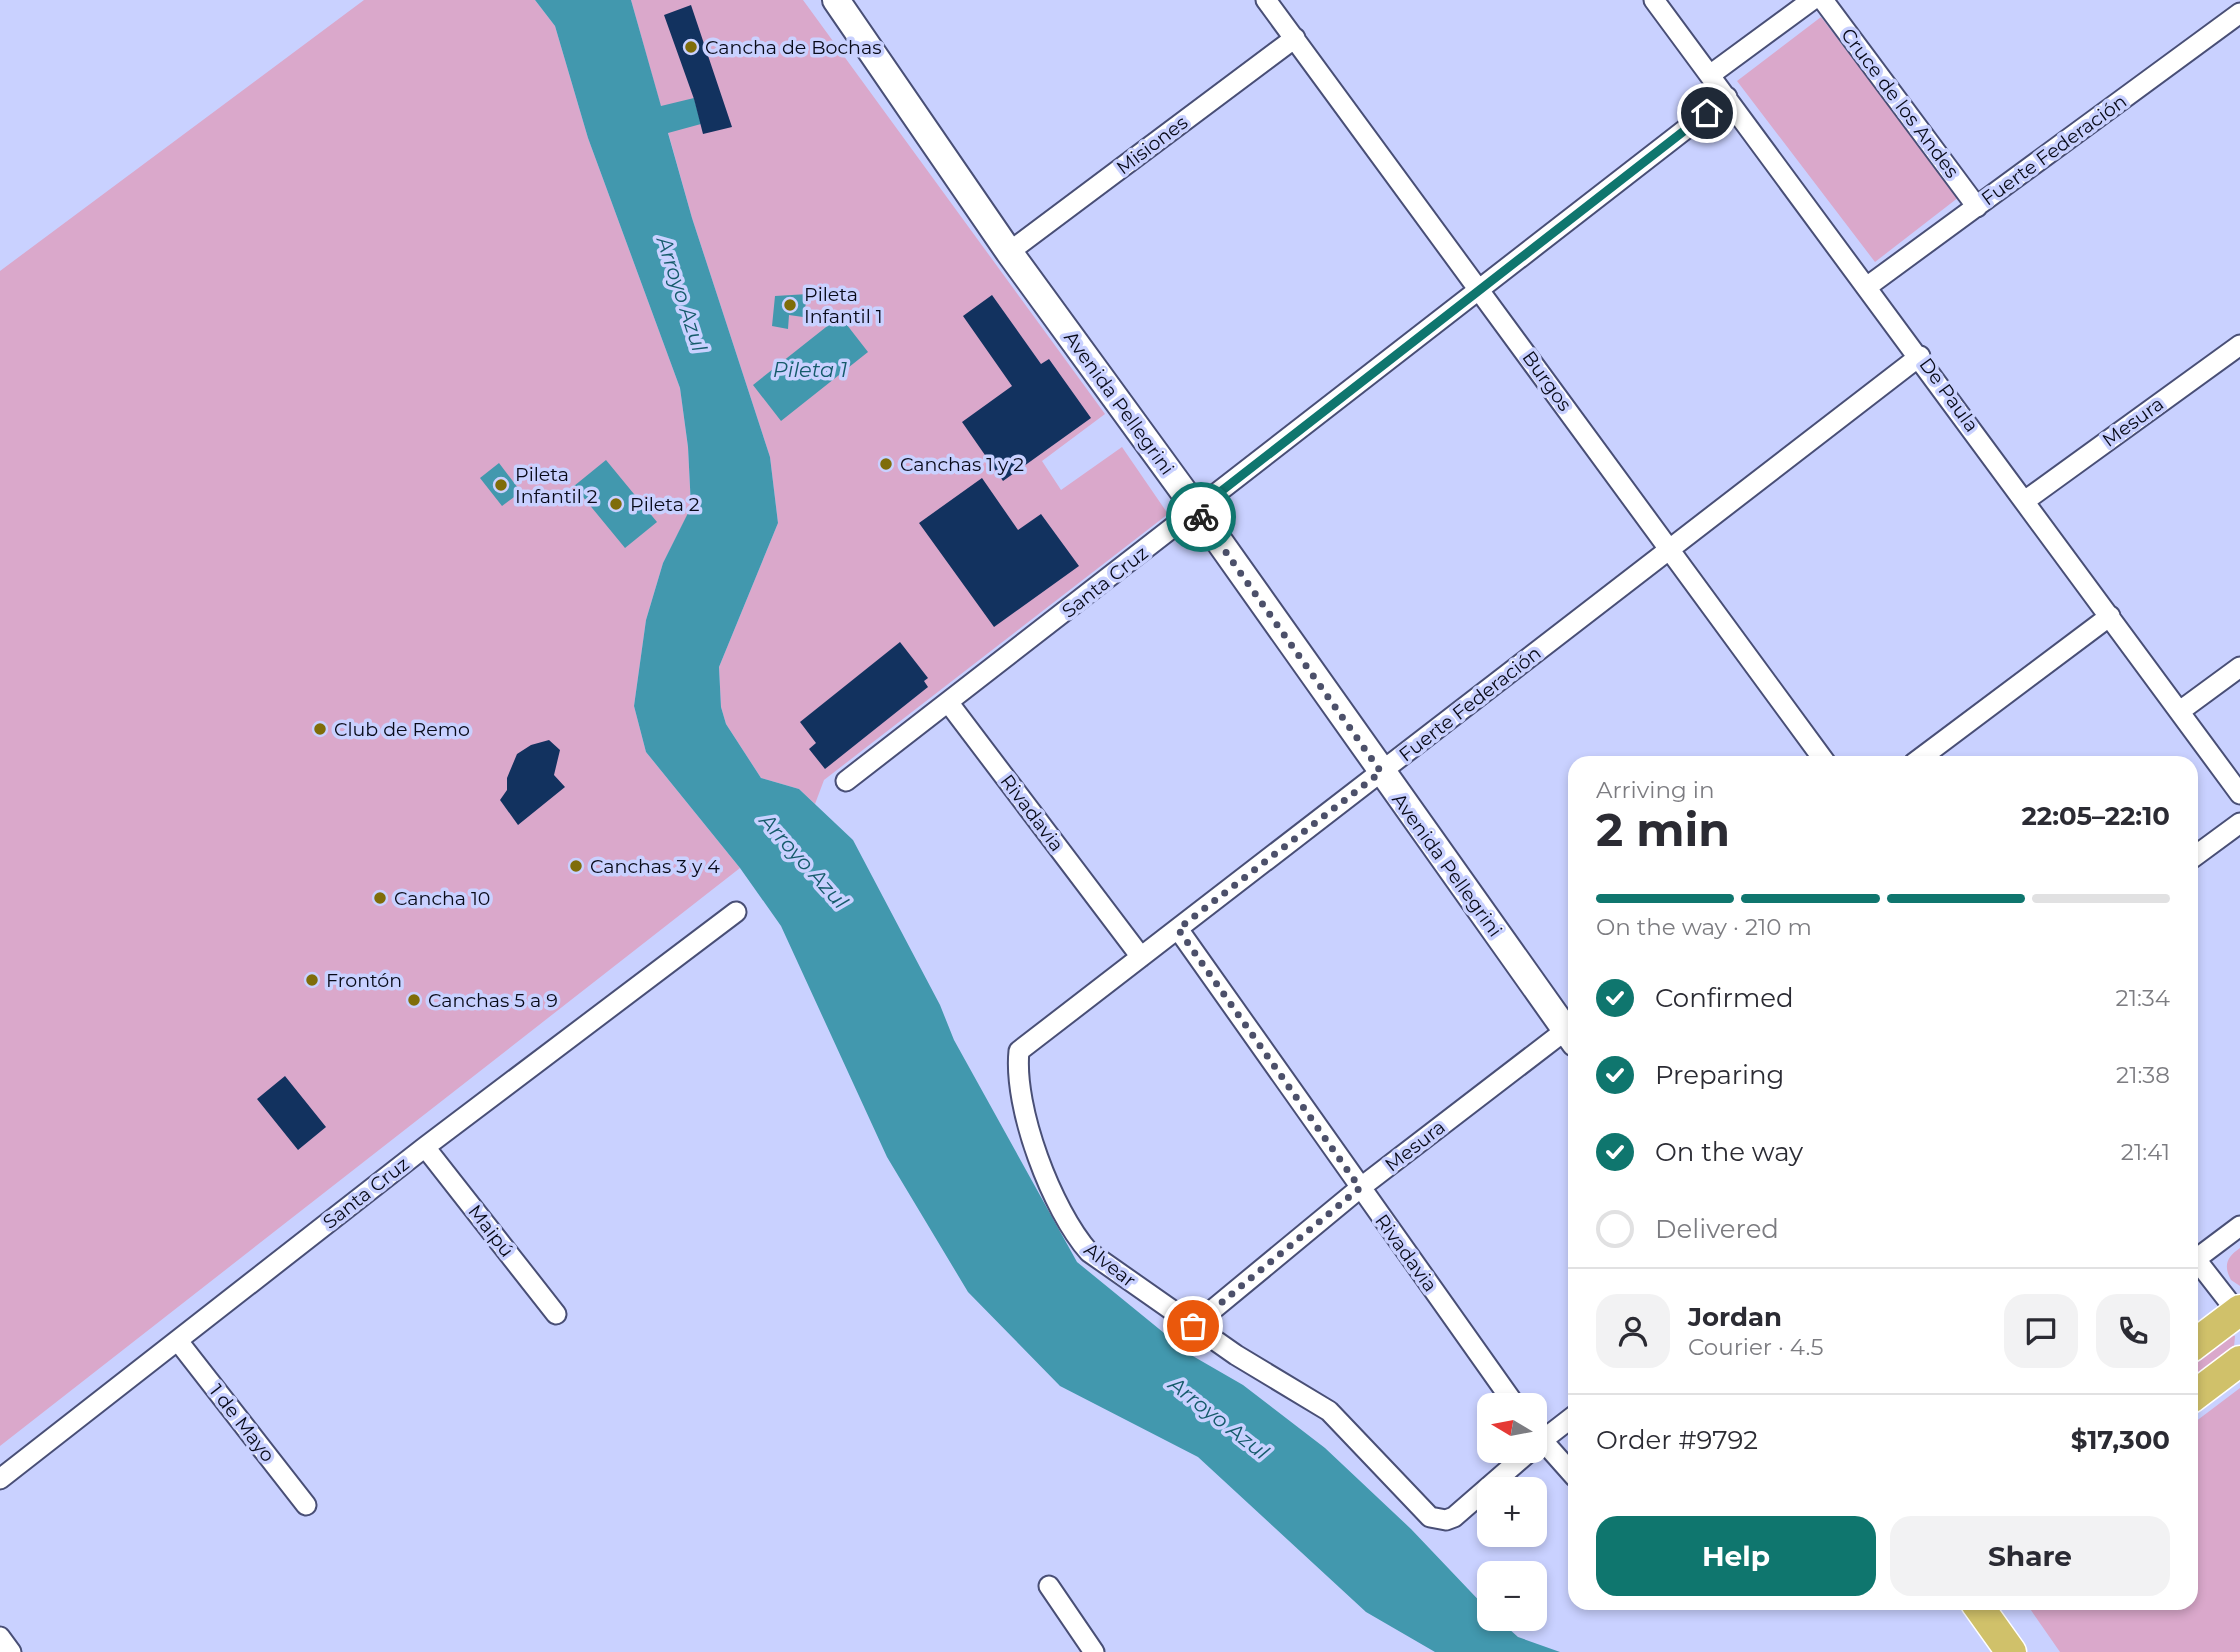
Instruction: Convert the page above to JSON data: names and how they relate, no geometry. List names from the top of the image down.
{
  "streets": {
    "main road": ["Avenida Pellegrini"],
    "street": [
      "Cruce de los Andes",
      "Misiones",
      "Fuerte Federación",
      "Burgos",
      "De Paula",
      "Mesura",
      "Santa Cruz",
      "Rivadavia",
      "Maipú",
      "Alvear",
      "1 de Mayo"
    ]
  },
  "crossings": [
    ["Cruce de los Andes", "Fuerte Federación"],
    ["Misiones", "Burgos"],
    ["Misiones", "Avenida Pellegrini"],
    ["Fuerte Federación", "Burgos"],
    ["Fuerte Federación", "De Paula"],
    ["Fuerte Federación", "Avenida Pellegrini"],
    ["Fuerte Federación", "Rivadavia"],
    ["Fuerte Federación", "Alvear"],
    ["Burgos", "Santa Cruz"],
    ["De Paula", "Mesura"],
    ["De Paula", "Santa Cruz"],
    ["Avenida Pellegrini", "Santa Cruz"],
    ["Mesura", "Rivadavia"],
    ["Mesura", "Alvear"],
    ["Santa Cruz", "Rivadavia"],
    ["Santa Cruz", "Maipú"],
    ["Santa Cruz", "1 de Mayo"]
  ],
  "water": ["Arroyo Azul", "Pileta 1"],
  "places": [
    "Cancha de Bochas",
    "Pileta Infantil 1",
    "Canchas 1 y 2",
    "Pileta Infantil 2",
    "Pileta 2",
    "Club de Remo",
    "Canchas 3 y 4",
    "Cancha 10",
    "Frontón",
    "Canchas 5 a 9"
  ],
  "north": "left",
  "page": {
    "heading": ["2 min", "Arriving in", "22:05–22:10"],
    "panel": [
      "Jordan",
      "Courier · 4.5",
      "Order #9792",
      "$17,300"
    ],
    "bar": "On the way · 210 m",
    "list": [
      ["Confirmed", "21:34"],
      ["Preparing", "21:38"],
      ["On the way", "21:41"],
      "Delivered"
    ],
    "map_buttons": ["+", "−"],
    "buttons": ["Help", "Share"]
  }
}
